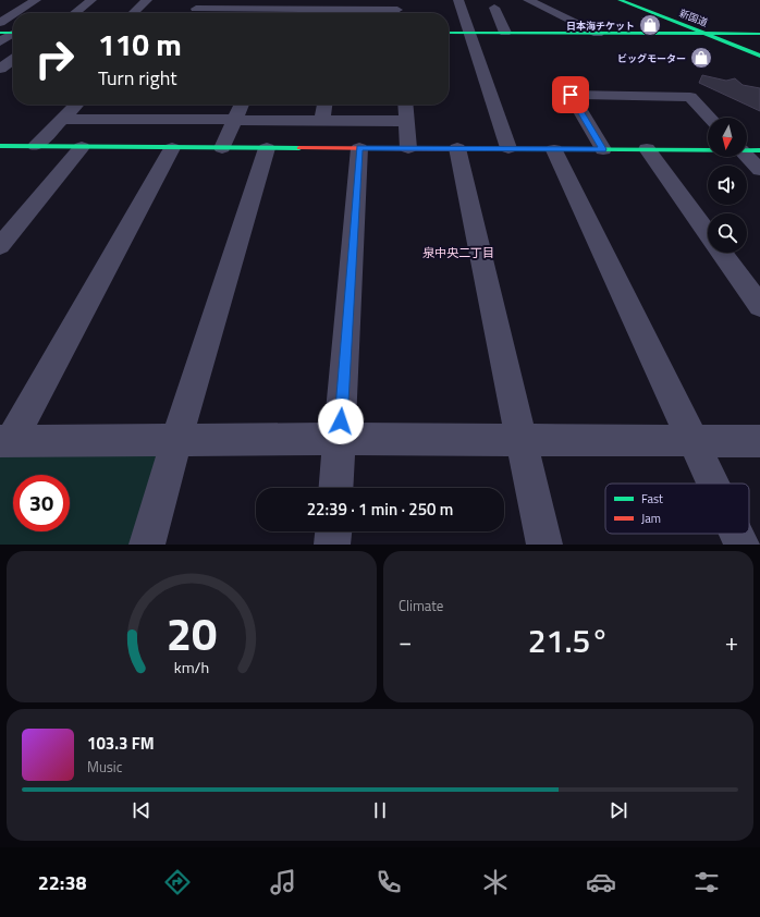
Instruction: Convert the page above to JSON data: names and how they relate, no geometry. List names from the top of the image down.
{
  "streets": {
    "street": ["新国道"]
  },
  "districts": ["泉中央二丁目"],
  "places": {
    "shop": ["日本海チケット", "ビッグモーター"]
  },
  "legend": ["Fast", "Jam"],
  "north": "bottom",
  "page": {
    "turn": ["110 m", "Turn right"],
    "limit": "30",
    "trip": "22:39 · 1 min · 250 m",
    "tile": "Climate",
    "heat": ["−", "21.5°", "+"],
    "song": ["103.3 FM", "Music"],
    "tabs": "22:38",
    "gauge": ["20", "km/h"]
  }
}
